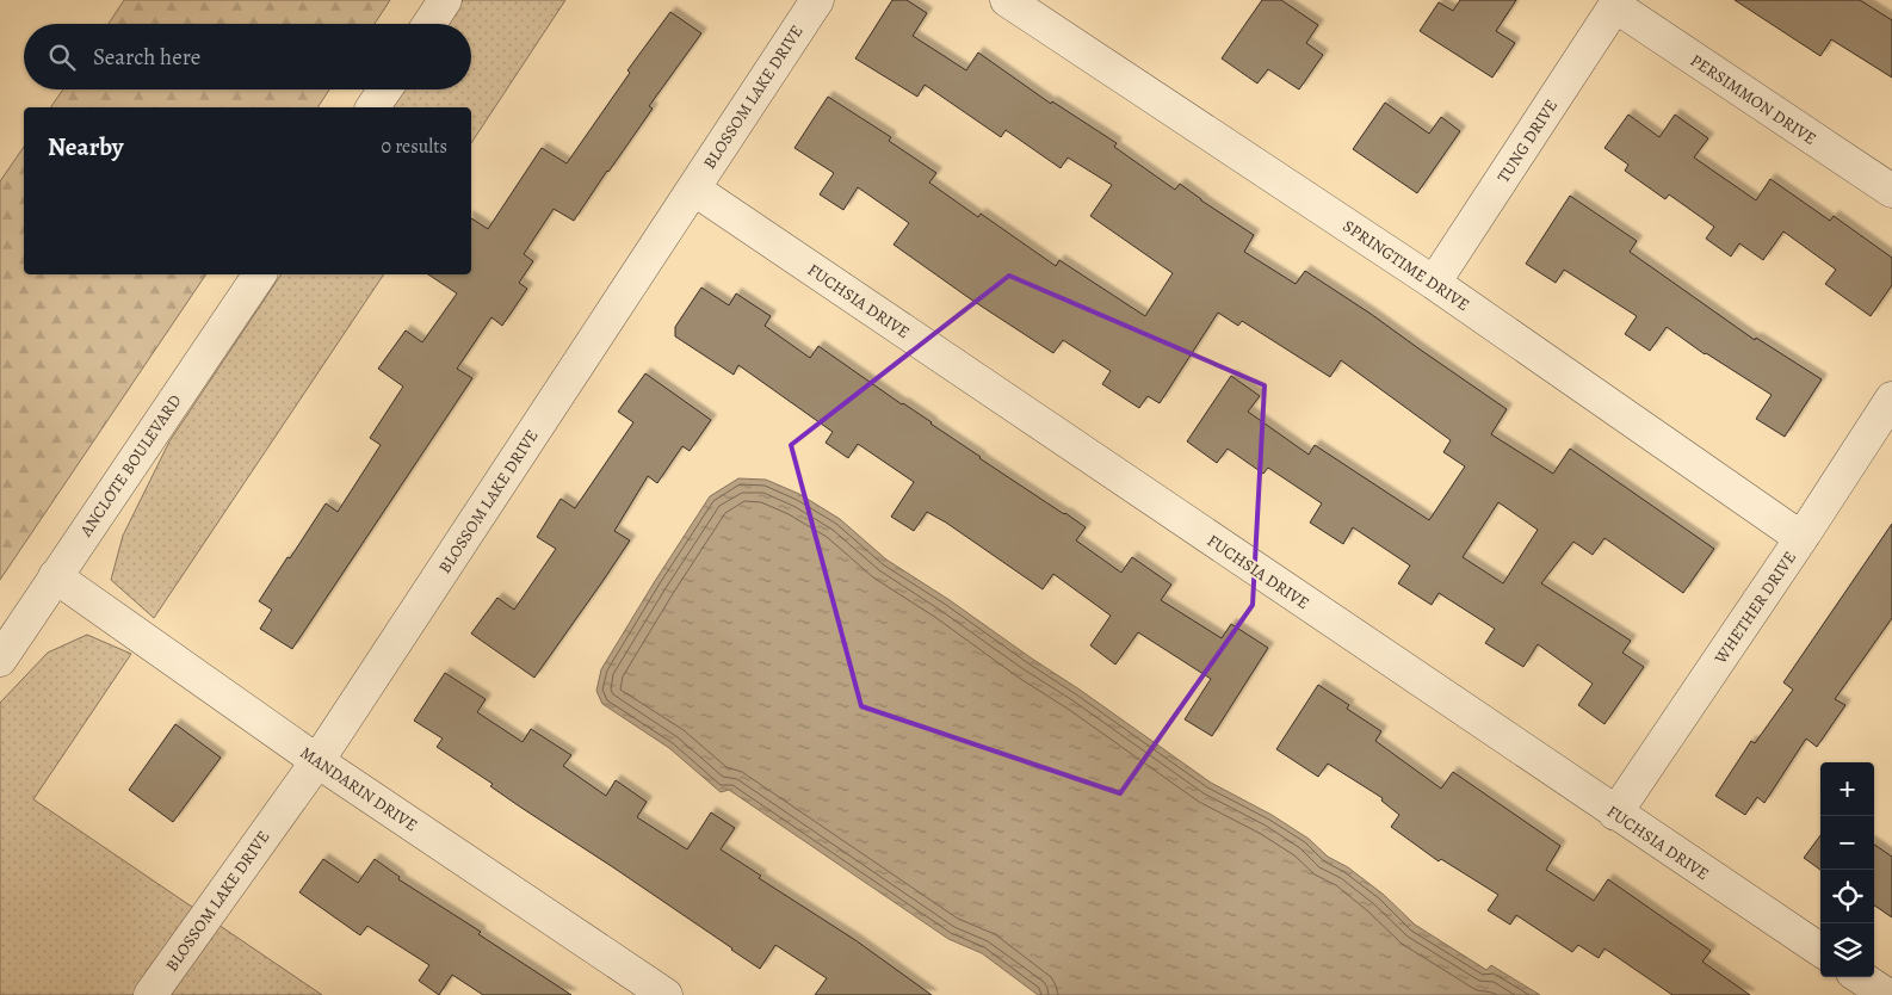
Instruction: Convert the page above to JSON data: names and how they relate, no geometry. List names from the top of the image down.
{
  "streets": {
    "street": [
      "BLOSSOM LAKE DRIVE",
      "PERSIMMON DRIVE",
      "TUNG DRIVE",
      "SPRINGTIME DRIVE",
      "FUCHSIA DRIVE",
      "ANCLOTE BOULEVARD",
      "WHETHER DRIVE",
      "MANDARIN DRIVE"
    ]
  },
  "crossings": [
    ["BLOSSOM LAKE DRIVE", "FUCHSIA DRIVE"],
    ["BLOSSOM LAKE DRIVE", "MANDARIN DRIVE"],
    ["PERSIMMON DRIVE", "TUNG DRIVE"],
    ["TUNG DRIVE", "SPRINGTIME DRIVE"],
    ["SPRINGTIME DRIVE", "WHETHER DRIVE"],
    ["FUCHSIA DRIVE", "WHETHER DRIVE"],
    ["ANCLOTE BOULEVARD", "MANDARIN DRIVE"]
  ],
  "page": {
    "search": "Search here",
    "heading": ["Nearby", "0 results"],
    "map_buttons": ["+", "−"]
  }
}
